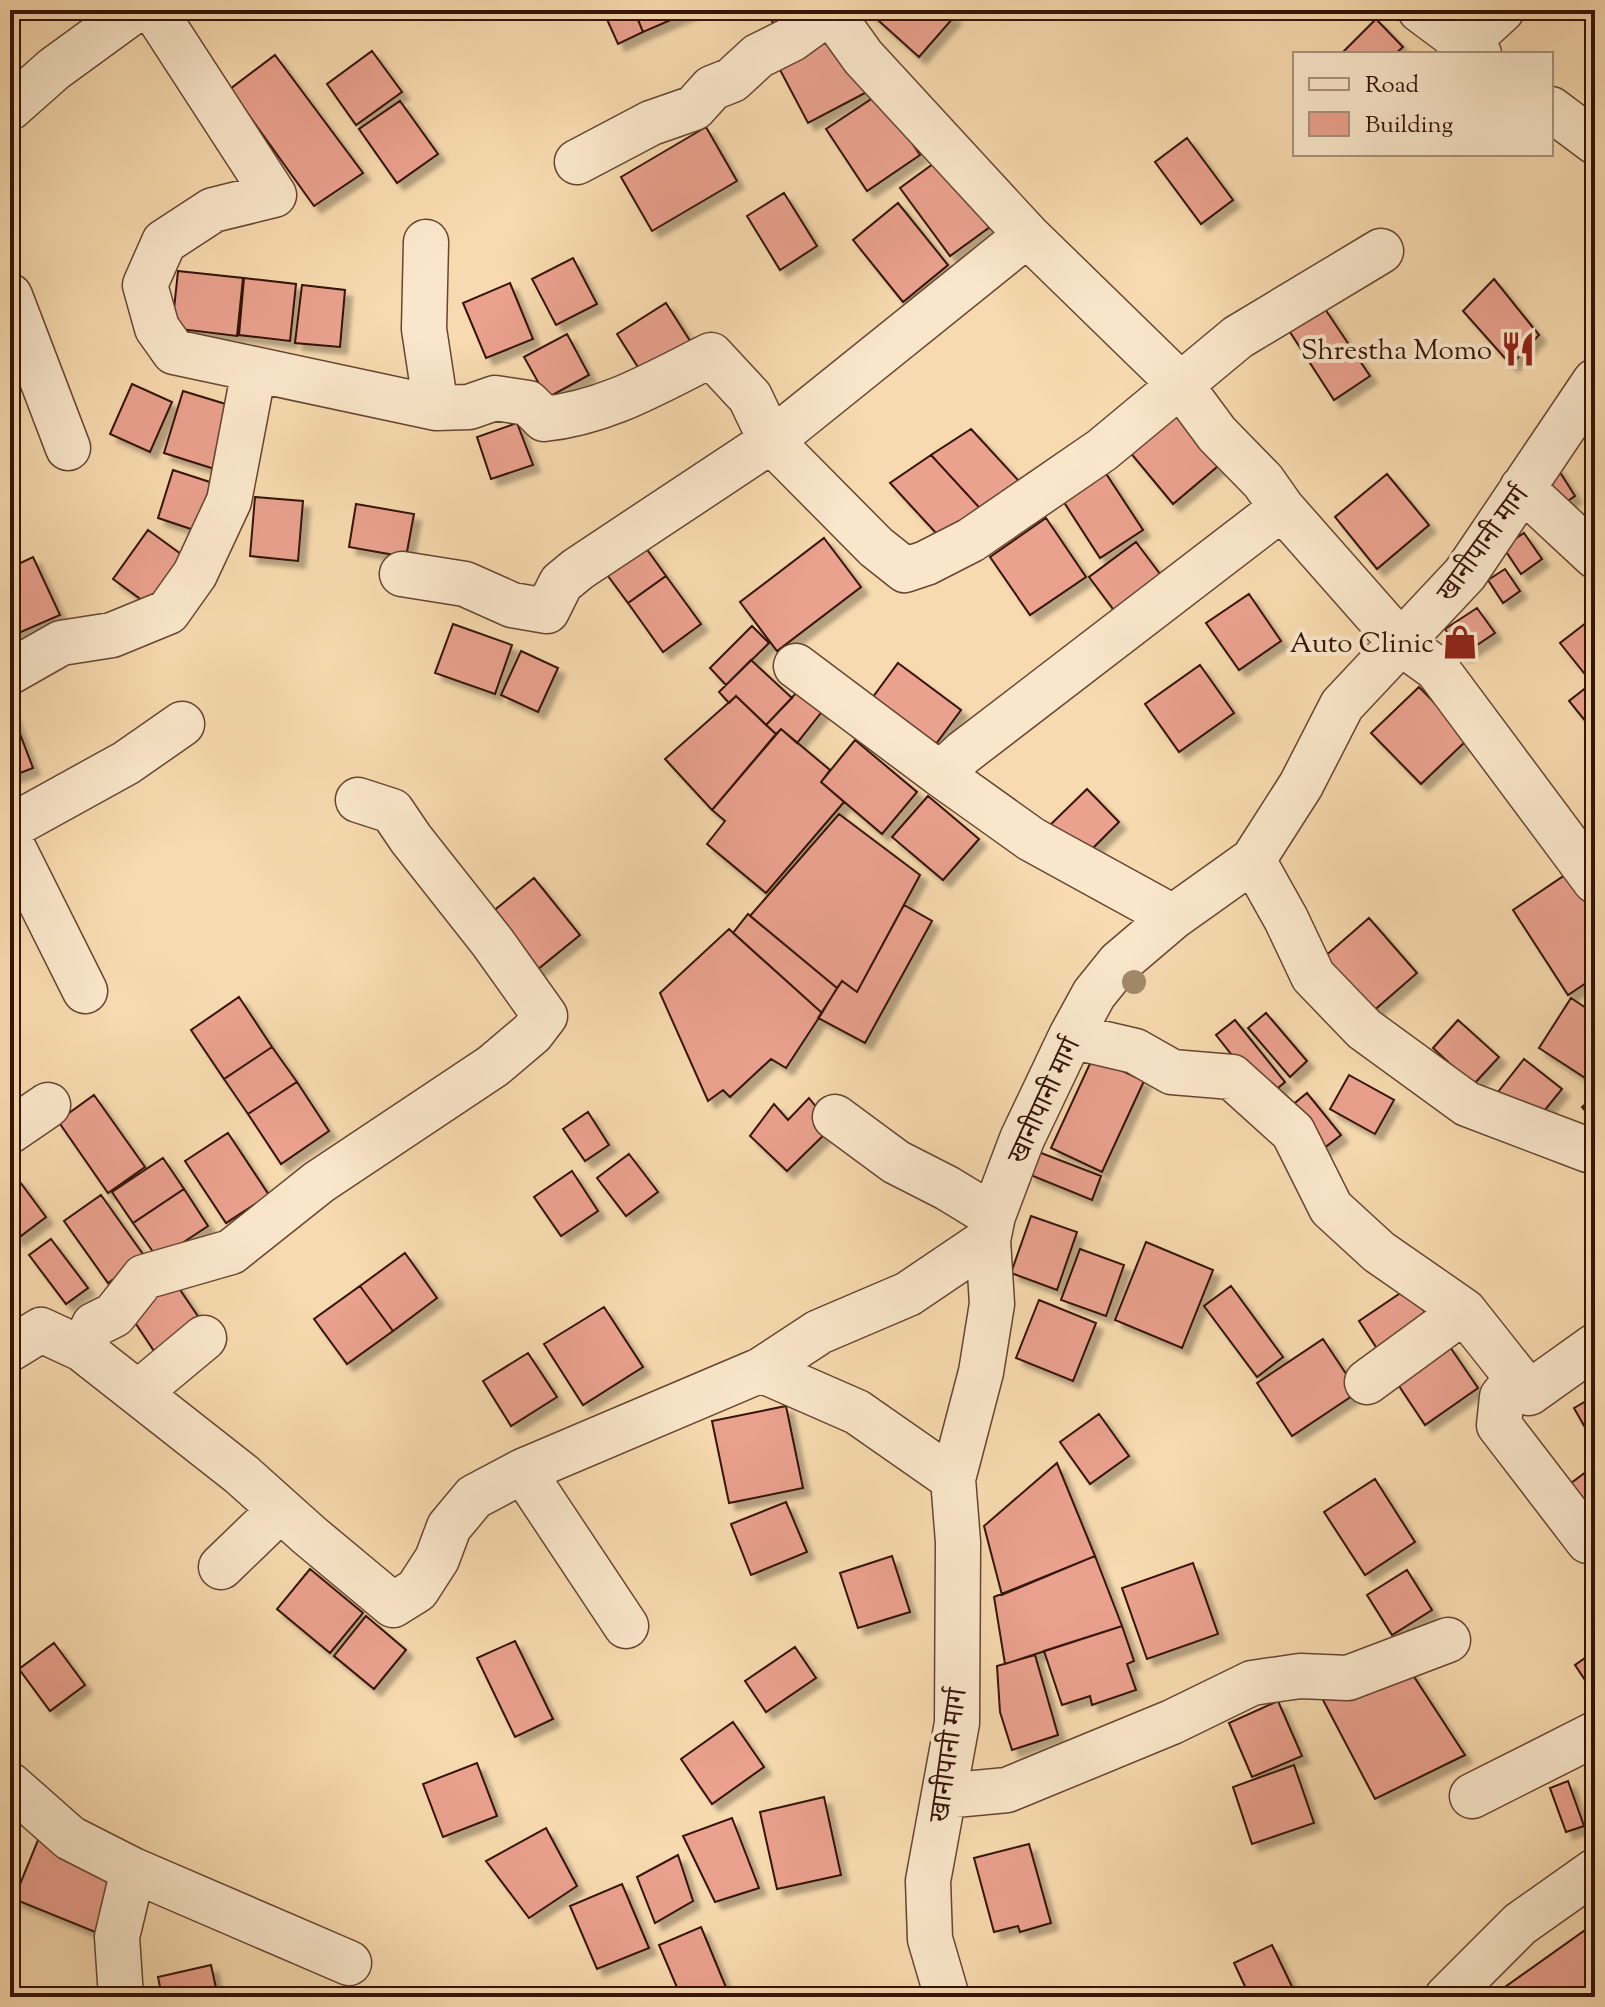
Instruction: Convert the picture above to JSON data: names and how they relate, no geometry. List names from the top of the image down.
{
  "streets": {
    "street": ["खानीपानी मार्ग"]
  },
  "places": {
    "restaurant": ["Shrestha Momo"],
    "shop": ["Auto Clinic"]
  },
  "legend": ["Road", "Building"]
}
